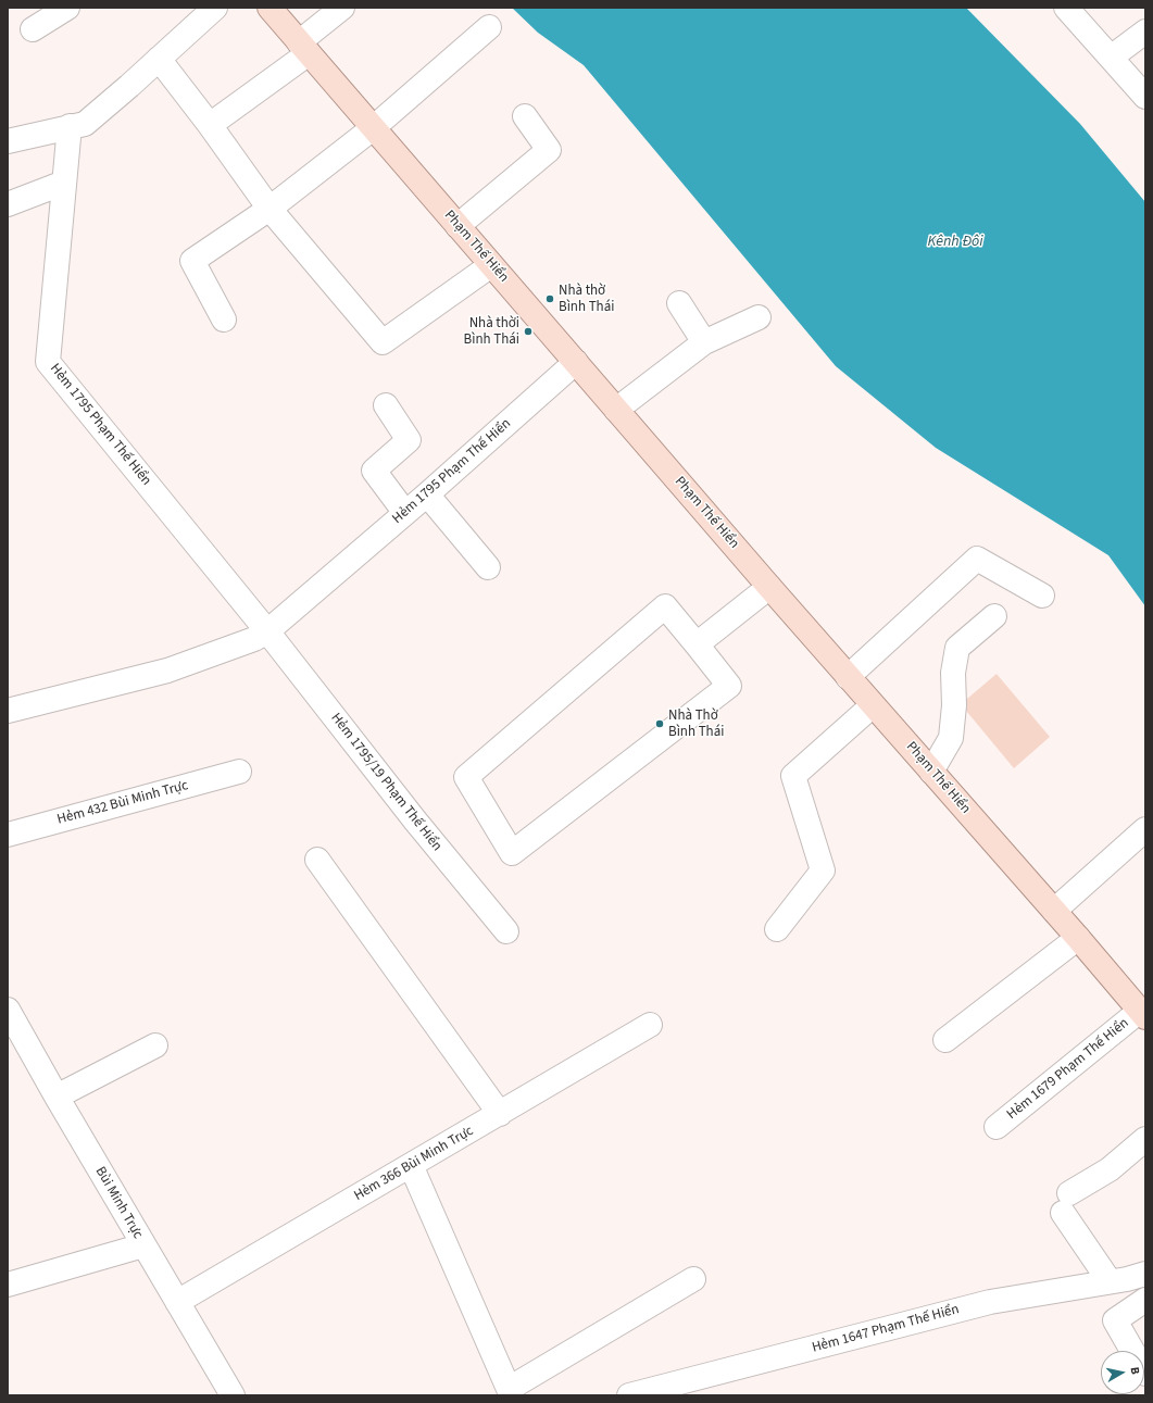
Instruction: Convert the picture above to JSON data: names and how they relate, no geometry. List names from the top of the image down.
{
  "streets": {
    "main road": ["Phạm Thế Hiển"],
    "street": [
      "Hẻm 1795 Phạm Thế Hiển",
      "Hẻm 1795/19 Phạm Thế Hiển",
      "Hẻm 432 Bùi Minh Trực",
      "Hẻm 1679 Phạm Thế Hiển",
      "Hẻm 366 Bùi Minh Trực",
      "Bùi Minh Trực",
      "Hẻm 1647 Phạm Thế Hiển"
    ]
  },
  "crossings": [
    ["Phạm Thế Hiển", "Hẻm 1795 Phạm Thế Hiển"],
    ["Phạm Thế Hiển", "Hẻm 1679 Phạm Thế Hiển"],
    ["Hẻm 1795 Phạm Thế Hiển", "Hẻm 1795/19 Phạm Thế Hiển"],
    ["Hẻm 366 Bùi Minh Trực", "Bùi Minh Trực"]
  ],
  "water": ["Kênh Đôi"],
  "places": ["Nhà thờ Bình Thái", "Nhà thời Bình Thái", "Nhà Thờ Bình Thái"],
  "north": "right"
}
